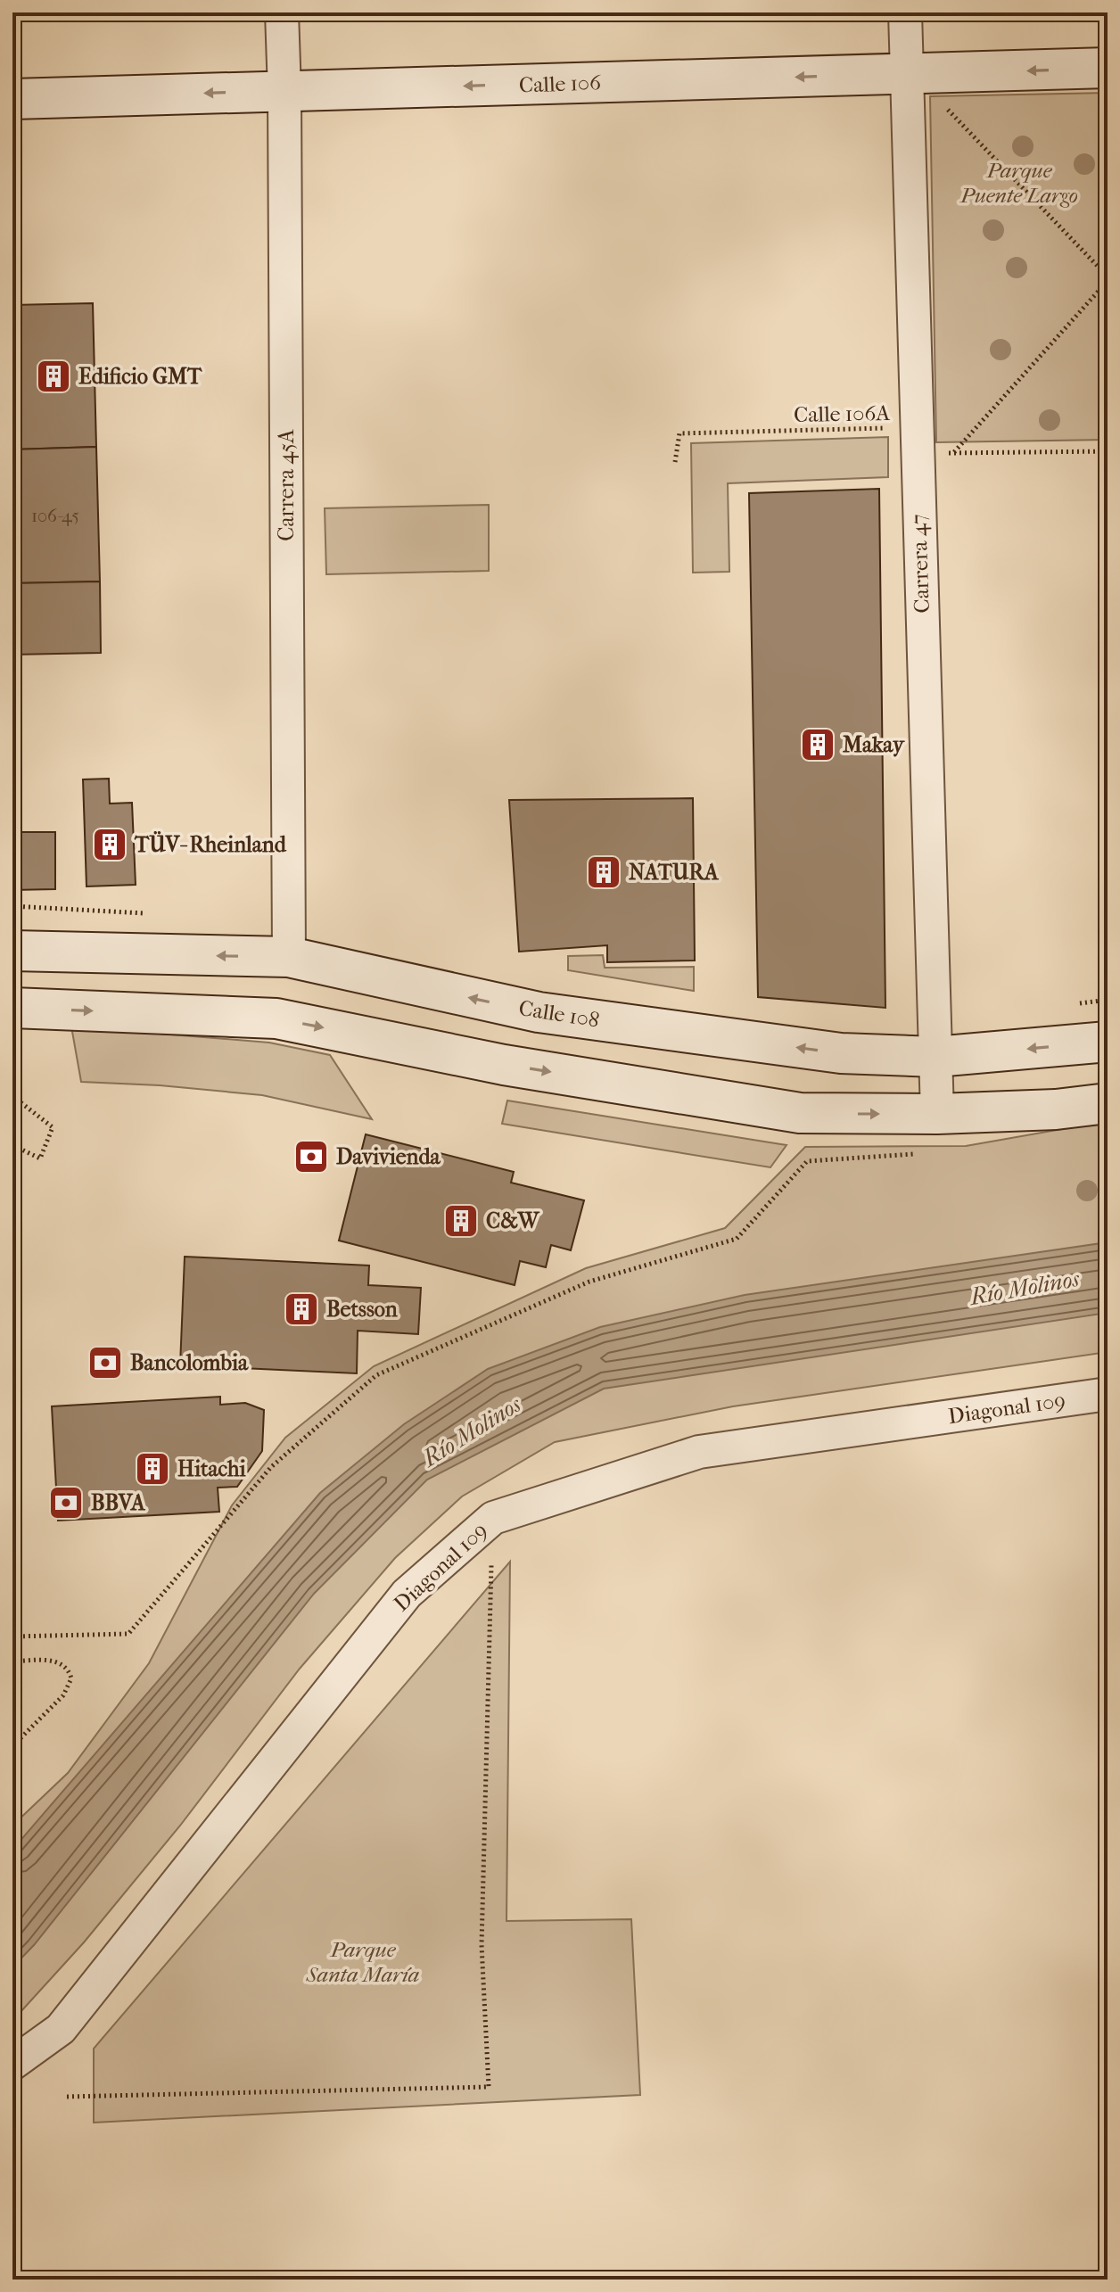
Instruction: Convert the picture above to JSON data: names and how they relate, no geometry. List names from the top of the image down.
{
  "streets": {
    "street": [
      "Calle 106",
      "Carrera 45A",
      "Carrera 47",
      "Calle 108",
      "Diagonal 109"
    ],
    "path": ["Calle 106A"]
  },
  "crossings": [
    ["Calle 106", "Carrera 45A"],
    ["Calle 106", "Carrera 47"],
    ["Calle 106A", "Carrera 47"],
    ["Carrera 45A", "Calle 108"],
    ["Carrera 47", "Calle 108"]
  ],
  "one_way": ["Calle 106"],
  "water": ["Río Molinos"],
  "parks": ["Parque Puente Largo", "Parque Santa María"],
  "places": {
    "building": [
      "Edificio GMT",
      "Makay",
      "TÜV- Rheinland",
      "NATURA",
      "C&W",
      "Betsson",
      "Hitachi"
    ],
    "bank": ["Davivienda", "Bancolombia", "BBVA"]
  },
  "house_numbers": ["106-45"]
}
